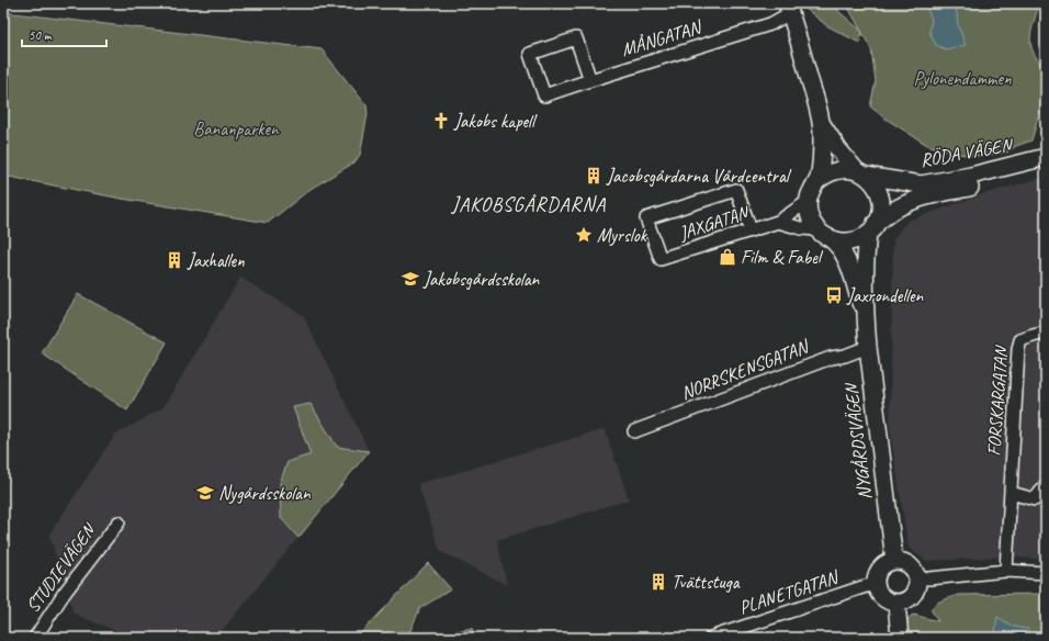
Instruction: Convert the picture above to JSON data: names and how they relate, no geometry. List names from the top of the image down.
{
  "streets": {
    "street": [
      "MÅNGATAN",
      "RÖDA VÄGEN",
      "JAXGATAN",
      "NORRSKENSGATAN",
      "FORSKARGATAN",
      "NYGÅRDSVÄGEN",
      "STUDIEVÄGEN",
      "PLANETGATAN"
    ]
  },
  "crossings": [
    ["RÖDA VÄGEN", "JAXGATAN"],
    ["RÖDA VÄGEN", "NYGÅRDSVÄGEN"],
    ["JAXGATAN", "NYGÅRDSVÄGEN"],
    ["NORRSKENSGATAN", "NYGÅRDSVÄGEN"],
    ["NYGÅRDSVÄGEN", "PLANETGATAN"]
  ],
  "districts": ["JAKOBSGÅRDARNA"],
  "parks": ["Pylonendammen", "Bananparken"],
  "places": {
    "church": ["Jakobs kapell"],
    "building": ["Jacobsgårdarna Vårdcentral", "Jaxhallen", "Tvättstuga"],
    "place": ["Myrslok"],
    "shop": ["Film & Fabel"],
    "school or university": ["Jakobsgårdsskolan", "Nygårdsskolan"],
    "bus stop": ["Jaxrondellen"]
  },
  "scale_bar": "50 m"
}
